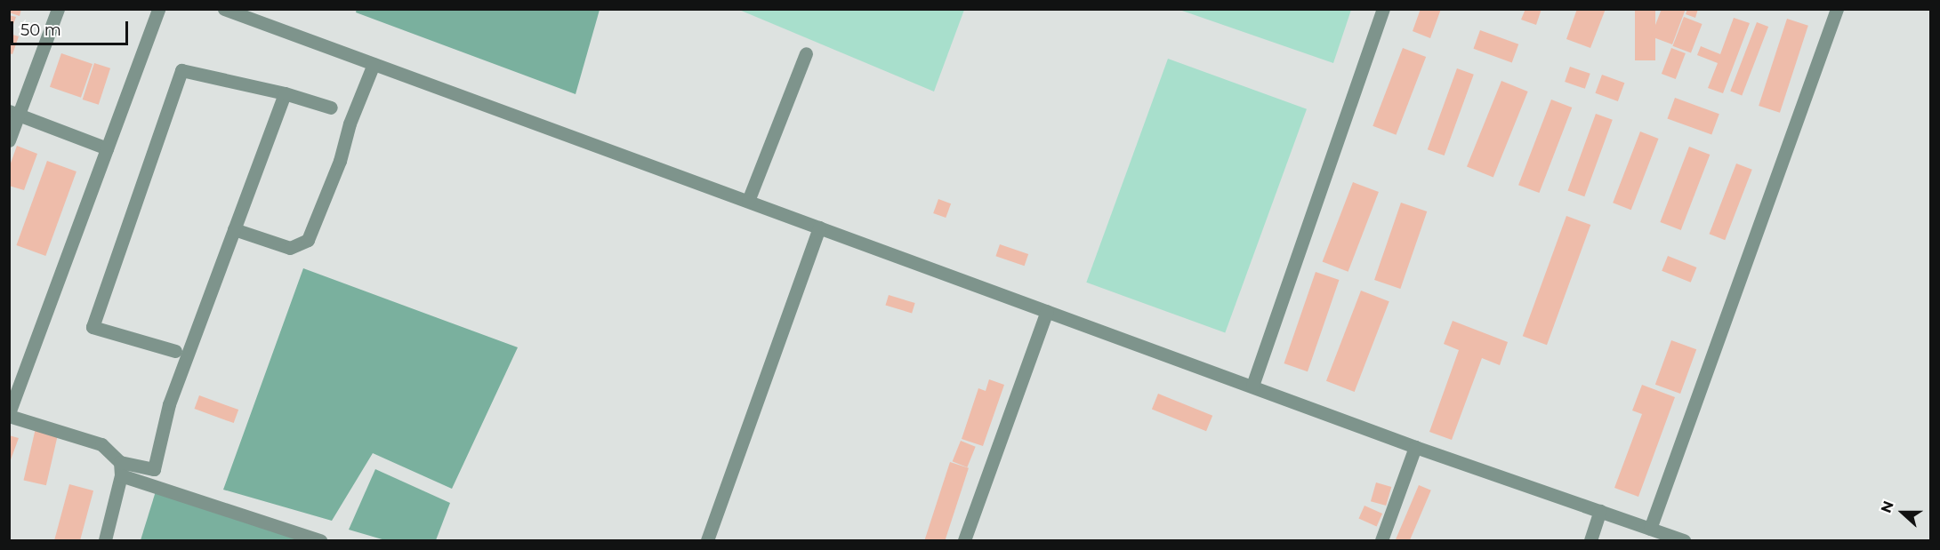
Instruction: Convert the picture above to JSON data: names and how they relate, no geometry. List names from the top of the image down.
{
  "scale_bar": "50 m",
  "north": "left"
}
